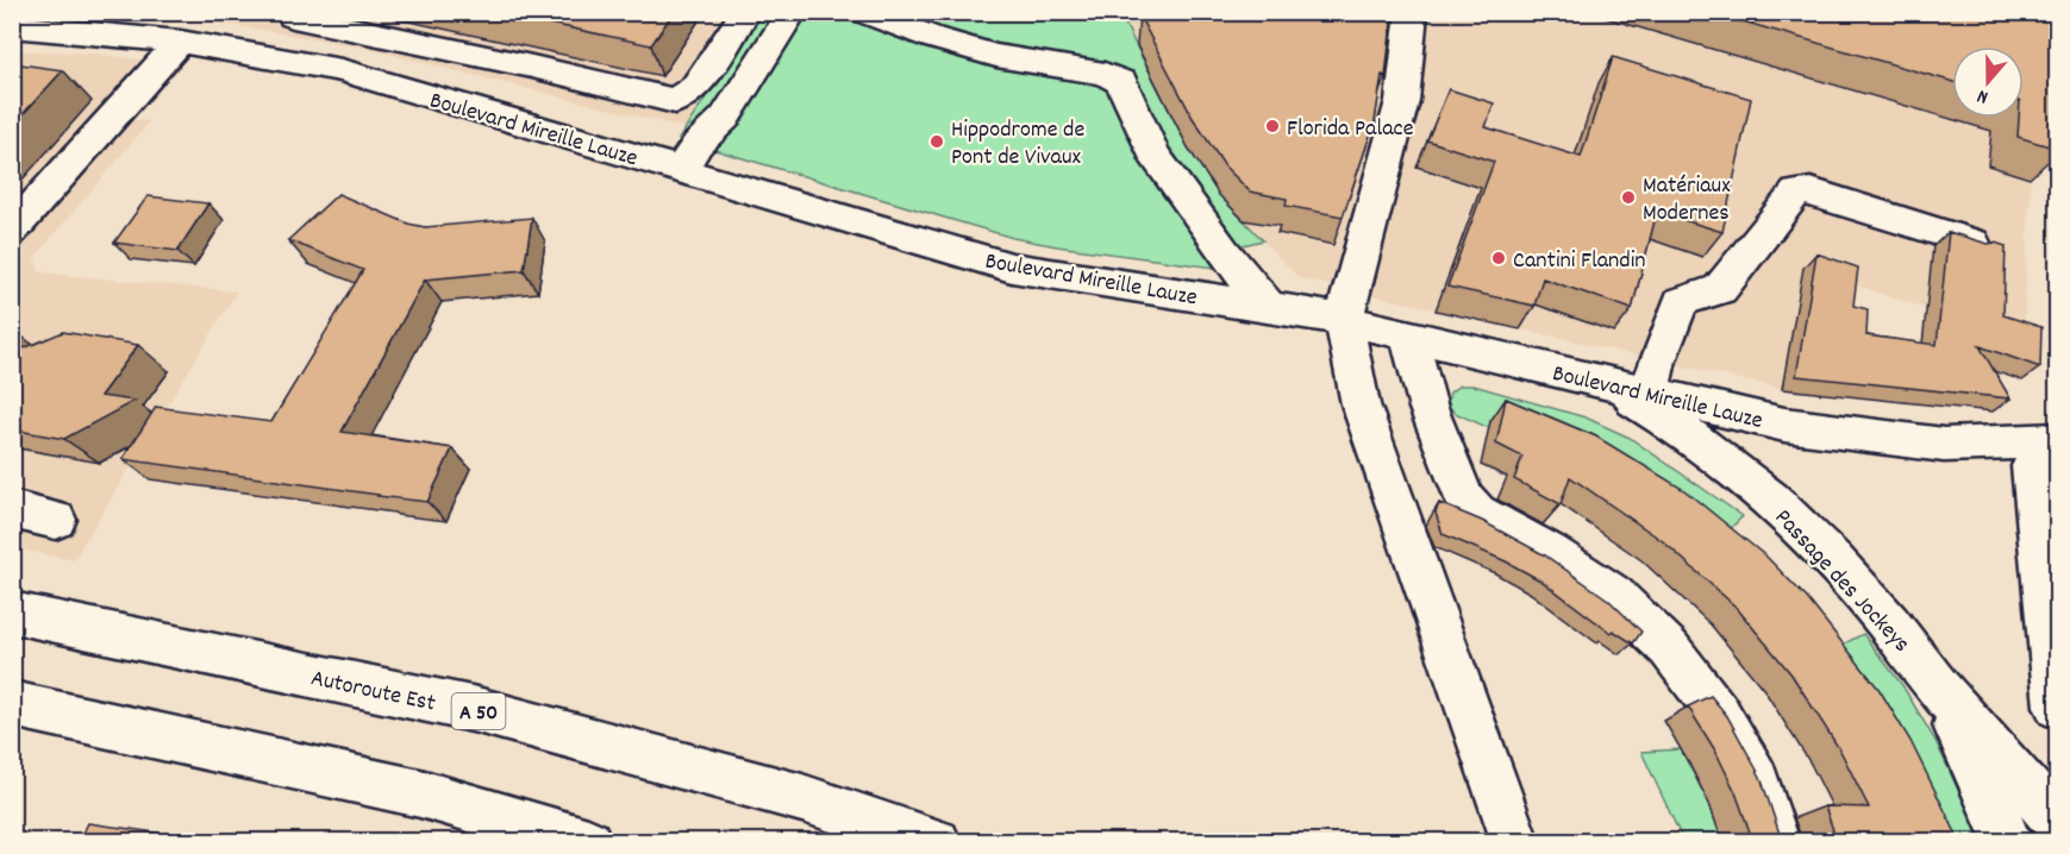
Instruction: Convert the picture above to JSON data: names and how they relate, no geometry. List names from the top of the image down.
{
  "streets": {
    "main road": [
      "Boulevard Mireille Lauze",
      "Passage des Jockeys",
      "Autoroute Est",
      "A 50"
    ]
  },
  "crossings": [
    ["Boulevard Mireille Lauze", "Passage des Jockeys"]
  ],
  "places": [
    "Florida Palace",
    "Hippodrome de Pont de Vivaux",
    "Matériaux Modernes",
    "Cantini Flandin"
  ],
  "north": "bottom"
}
